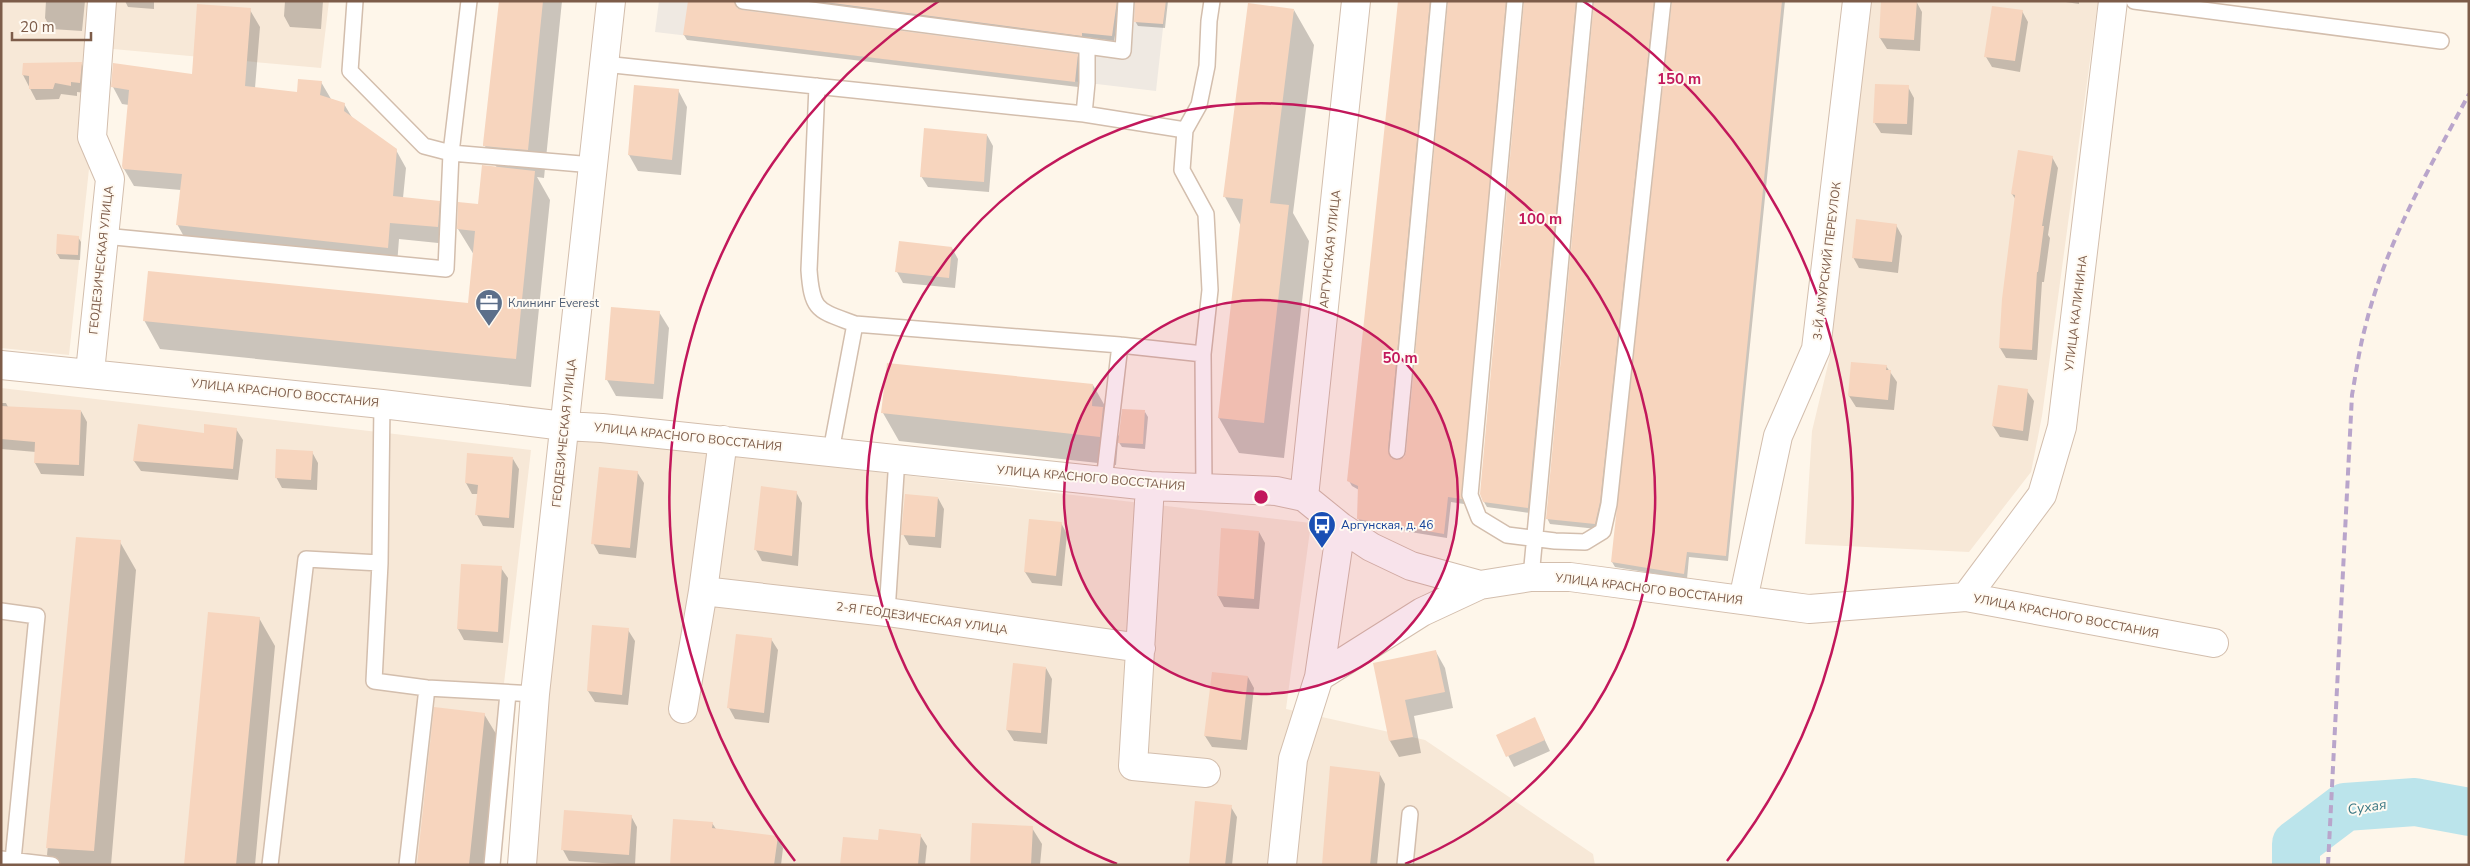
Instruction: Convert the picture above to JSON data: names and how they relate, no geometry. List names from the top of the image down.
{
  "streets": {
    "street": [
      "АРГУНСКАЯ УЛИЦА",
      "ГЕОДЕЗИЧЕСКАЯ УЛИЦА",
      "3-Й АМУРСКИЙ ПЕРЕУЛОК",
      "УЛИЦА КАЛИНИНА",
      "УЛИЦА КРАСНОГО ВОССТАНИЯ",
      "2-Я ГЕОДЕЗИЧЕСКАЯ УЛИЦА"
    ]
  },
  "crossings": [
    ["АРГУНСКАЯ УЛИЦА", "УЛИЦА КРАСНОГО ВОССТАНИЯ"],
    ["ГЕОДЕЗИЧЕСКАЯ УЛИЦА", "УЛИЦА КРАСНОГО ВОССТАНИЯ"],
    ["3-Й АМУРСКИЙ ПЕРЕУЛОК", "УЛИЦА КРАСНОГО ВОССТАНИЯ"],
    ["УЛИЦА КАЛИНИНА", "УЛИЦА КРАСНОГО ВОССТАНИЯ"]
  ],
  "water": ["Сухая"],
  "places": {
    "office": ["Клининг Everest"],
    "bus stop": ["Аргунская, д. 46"]
  },
  "scale_bar": "20 m",
  "rings": ["150 m", "100 m", "50 m"]
}
